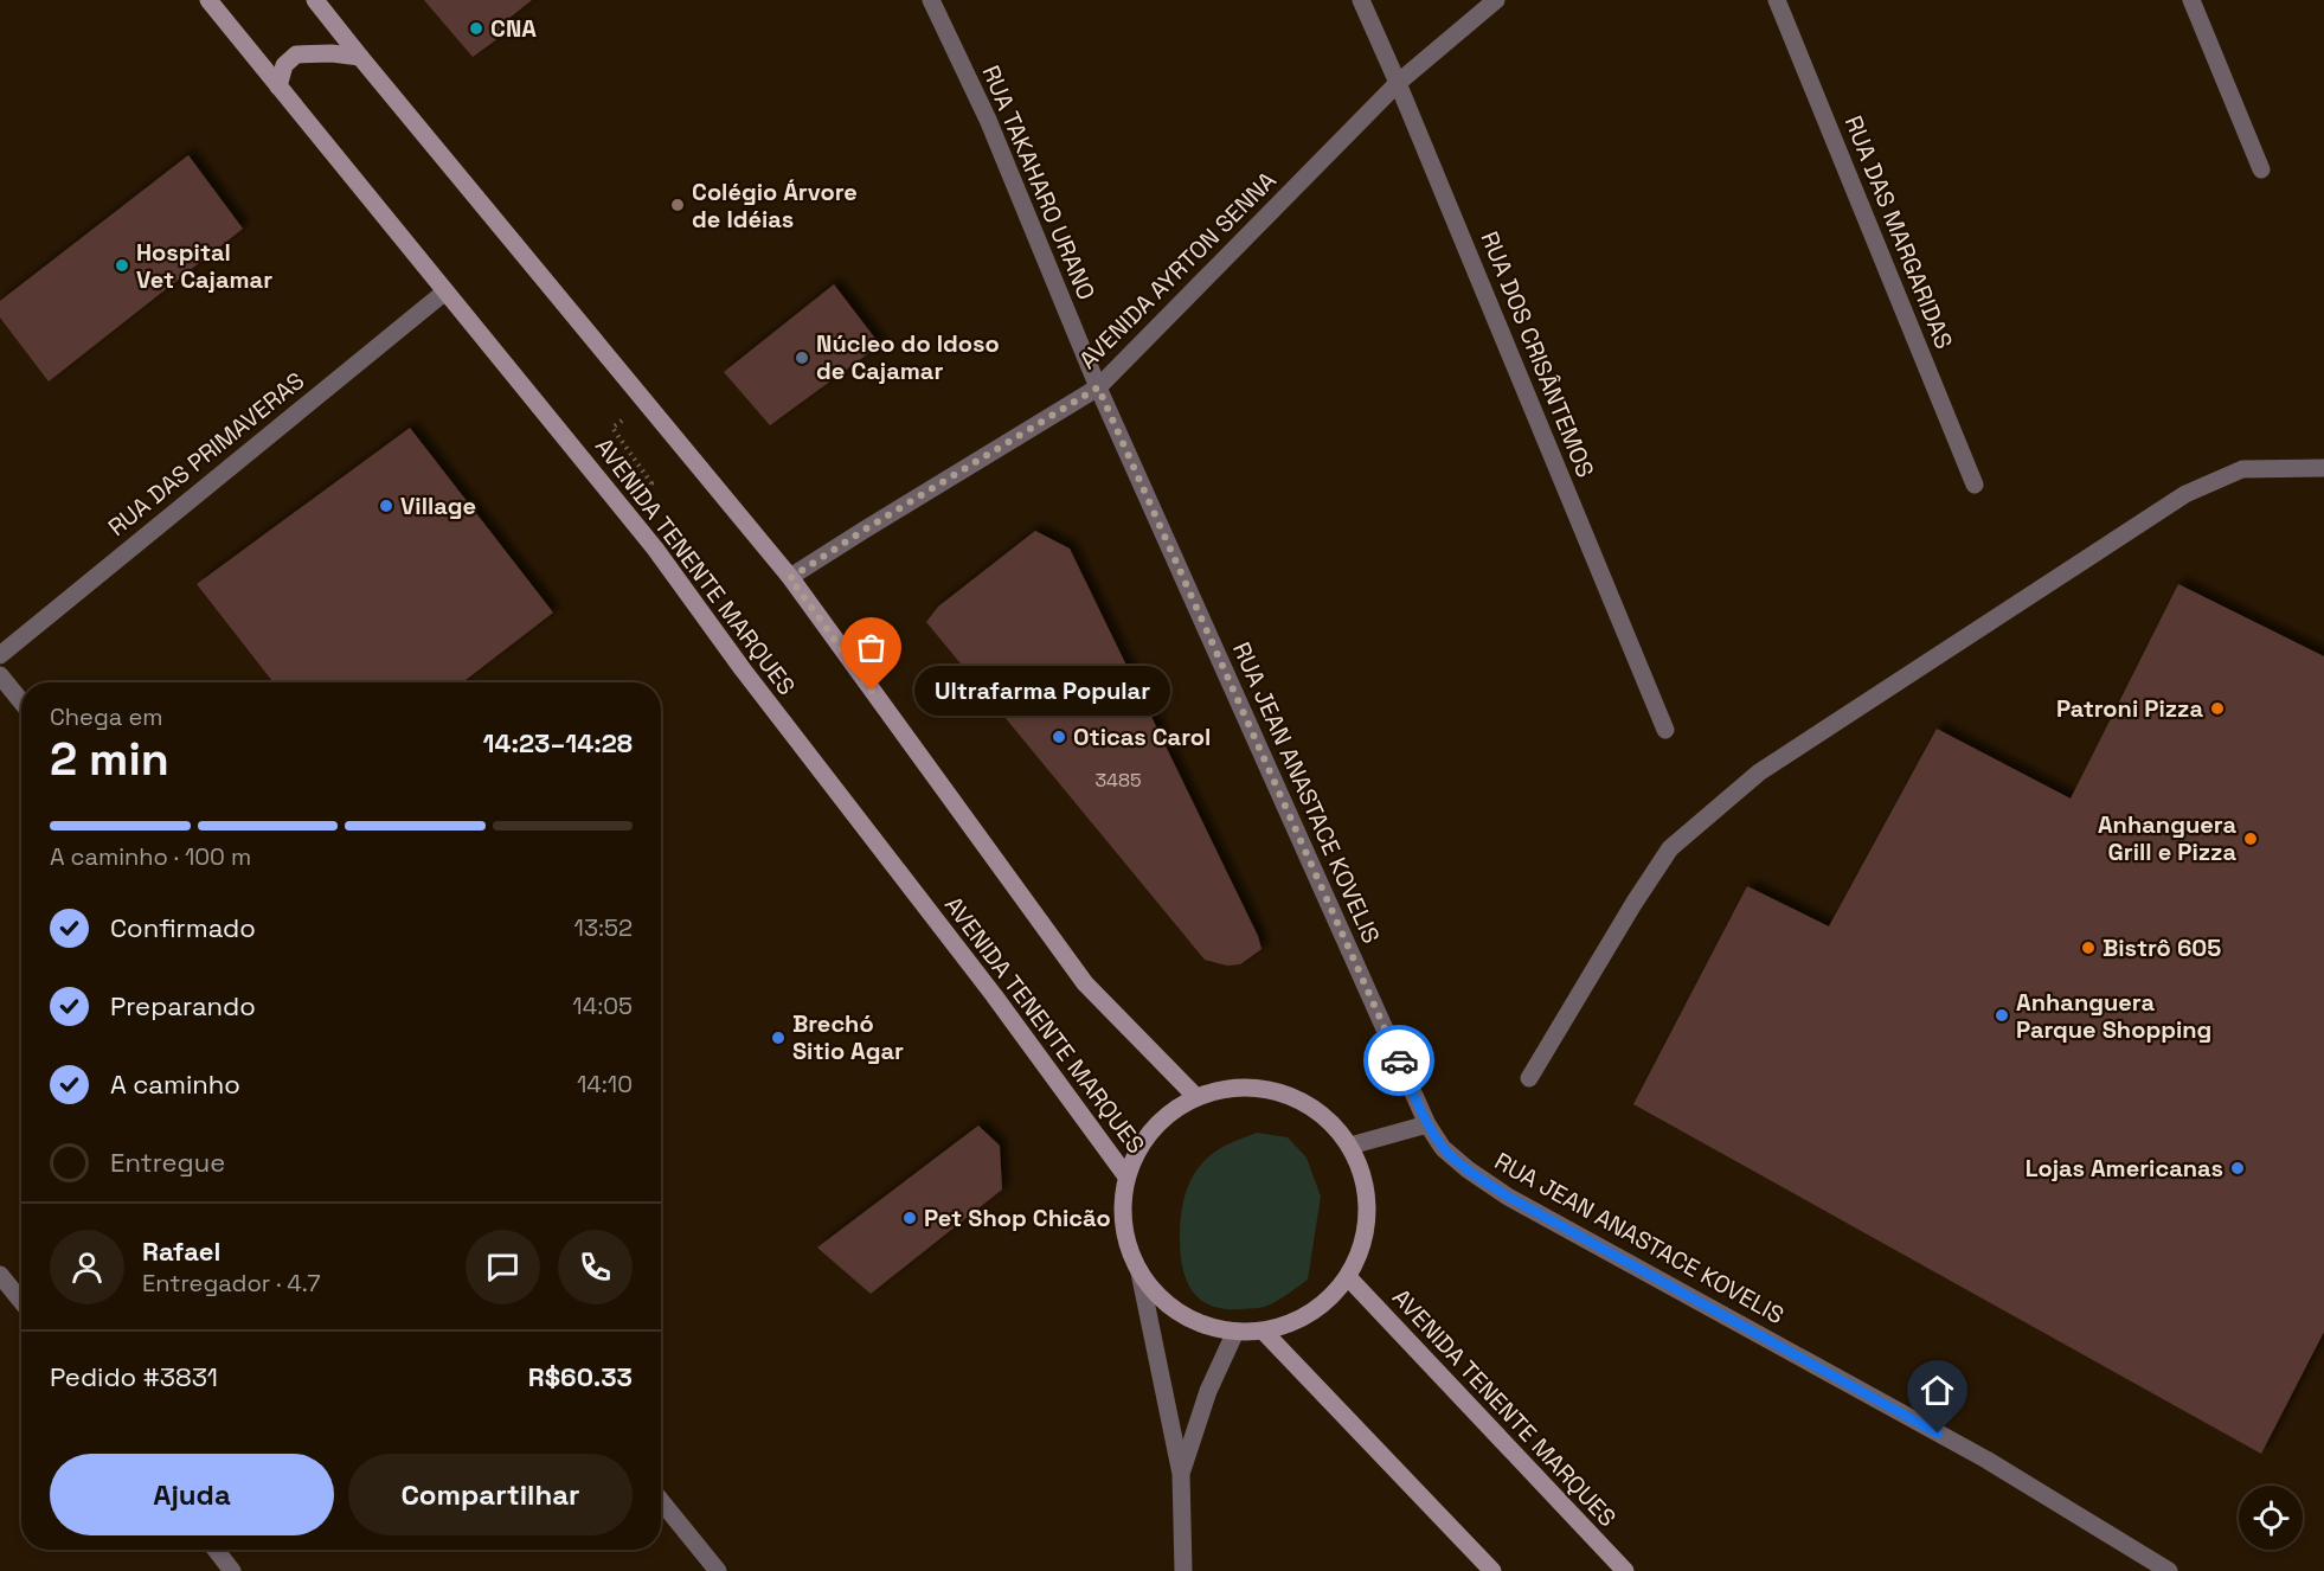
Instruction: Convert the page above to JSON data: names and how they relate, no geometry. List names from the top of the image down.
{
  "streets": {
    "main road": ["AVENIDA TENENTE MARQUES"],
    "street": [
      "RUA TAKAHARO URANO",
      "RUA DAS MARGARIDAS",
      "AVENIDA AYRTON SENNA",
      "RUA DOS CRISÂNTEMOS",
      "RUA DAS PRIMAVERAS",
      "RUA JEAN ANASTACE KOVELIS"
    ]
  },
  "crossings": [
    ["RUA TAKAHARO URANO", "AVENIDA AYRTON SENNA"],
    ["RUA TAKAHARO URANO", "RUA JEAN ANASTACE KOVELIS"],
    ["AVENIDA AYRTON SENNA", "RUA DOS CRISÂNTEMOS"],
    ["AVENIDA AYRTON SENNA", "RUA JEAN ANASTACE KOVELIS"],
    ["RUA DAS PRIMAVERAS", "AVENIDA TENENTE MARQUES"]
  ],
  "places": [
    "CNA",
    "Colégio Árvore de Idéias",
    "Hospital Vet Cajamar",
    "Núcleo do Idoso de Cajamar",
    "Village",
    "Ultrafarma Popular",
    "Patroni Pizza",
    "Oticas Carol",
    "Anhanguera Grill e Pizza",
    "Bistrô 605",
    "Anhanguera Parque Shopping",
    "Brechó Sitio Agar",
    "Lojas Americanas",
    "Pet Shop Chicão"
  ],
  "house_numbers": ["3485"],
  "page": {
    "bubble": "Ultrafarma Popular",
    "heading": ["2 min", "Chega em", "14:23–14:28"],
    "panel": [
      "Rafael",
      "Entregador · 4.7",
      "Pedido #3831",
      "R$60.33"
    ],
    "bar": "A caminho · 100 m",
    "list": [
      ["Confirmado", "13:52"],
      ["Preparando", "14:05"],
      ["A caminho", "14:10"],
      "Entregue"
    ],
    "buttons": ["Ajuda", "Compartilhar"]
  }
}
